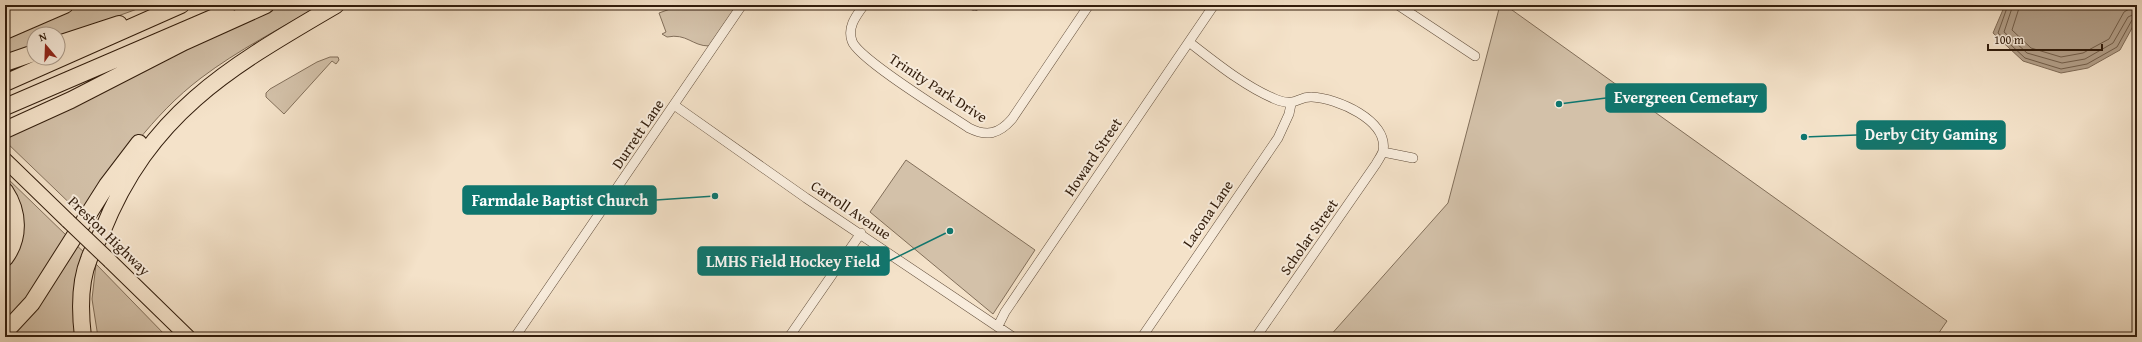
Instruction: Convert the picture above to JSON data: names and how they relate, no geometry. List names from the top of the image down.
{
  "streets": {
    "main road": ["Preston Highway"],
    "street": [
      "Trinity Park Drive",
      "Durrett Lane",
      "Howard Street",
      "Carroll Avenue",
      "Lacona Lane",
      "Scholar Street"
    ]
  },
  "crossings": [
    ["Durrett Lane", "Carroll Avenue"],
    ["Howard Street", "Carroll Avenue"]
  ],
  "places": [
    "Evergreen Cemetary",
    "Derby City Gaming",
    "Farmdale Baptist Church",
    "LMHS Field Hockey Field"
  ],
  "scale_bar": "100 m",
  "north": "top"
}
